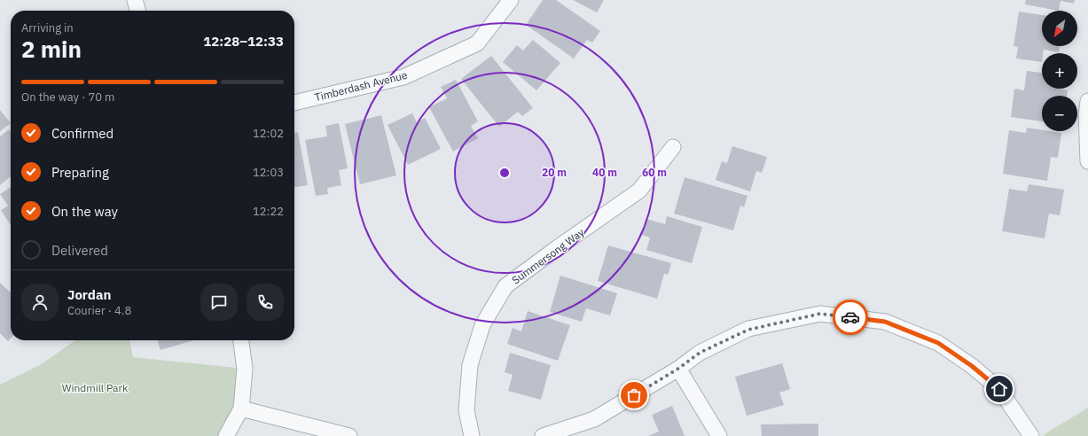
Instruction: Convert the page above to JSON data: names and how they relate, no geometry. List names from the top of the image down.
{
  "streets": {
    "street": ["Timberdash Avenue", "Summersong Way"]
  },
  "parks": ["Windmill Park"],
  "north": "bottom left",
  "page": {
    "map_buttons": ["+", "−"],
    "heading": ["2 min", "Arriving in", "12:28–12:33"],
    "panel": ["Jordan", "Courier · 4.8"],
    "bar": "On the way · 70 m",
    "list": [
      ["Confirmed", "12:02"],
      ["Preparing", "12:03"],
      ["On the way", "12:22"],
      "Delivered"
    ]
  },
  "rings": ["20 m", "40 m", "60 m"]
}
